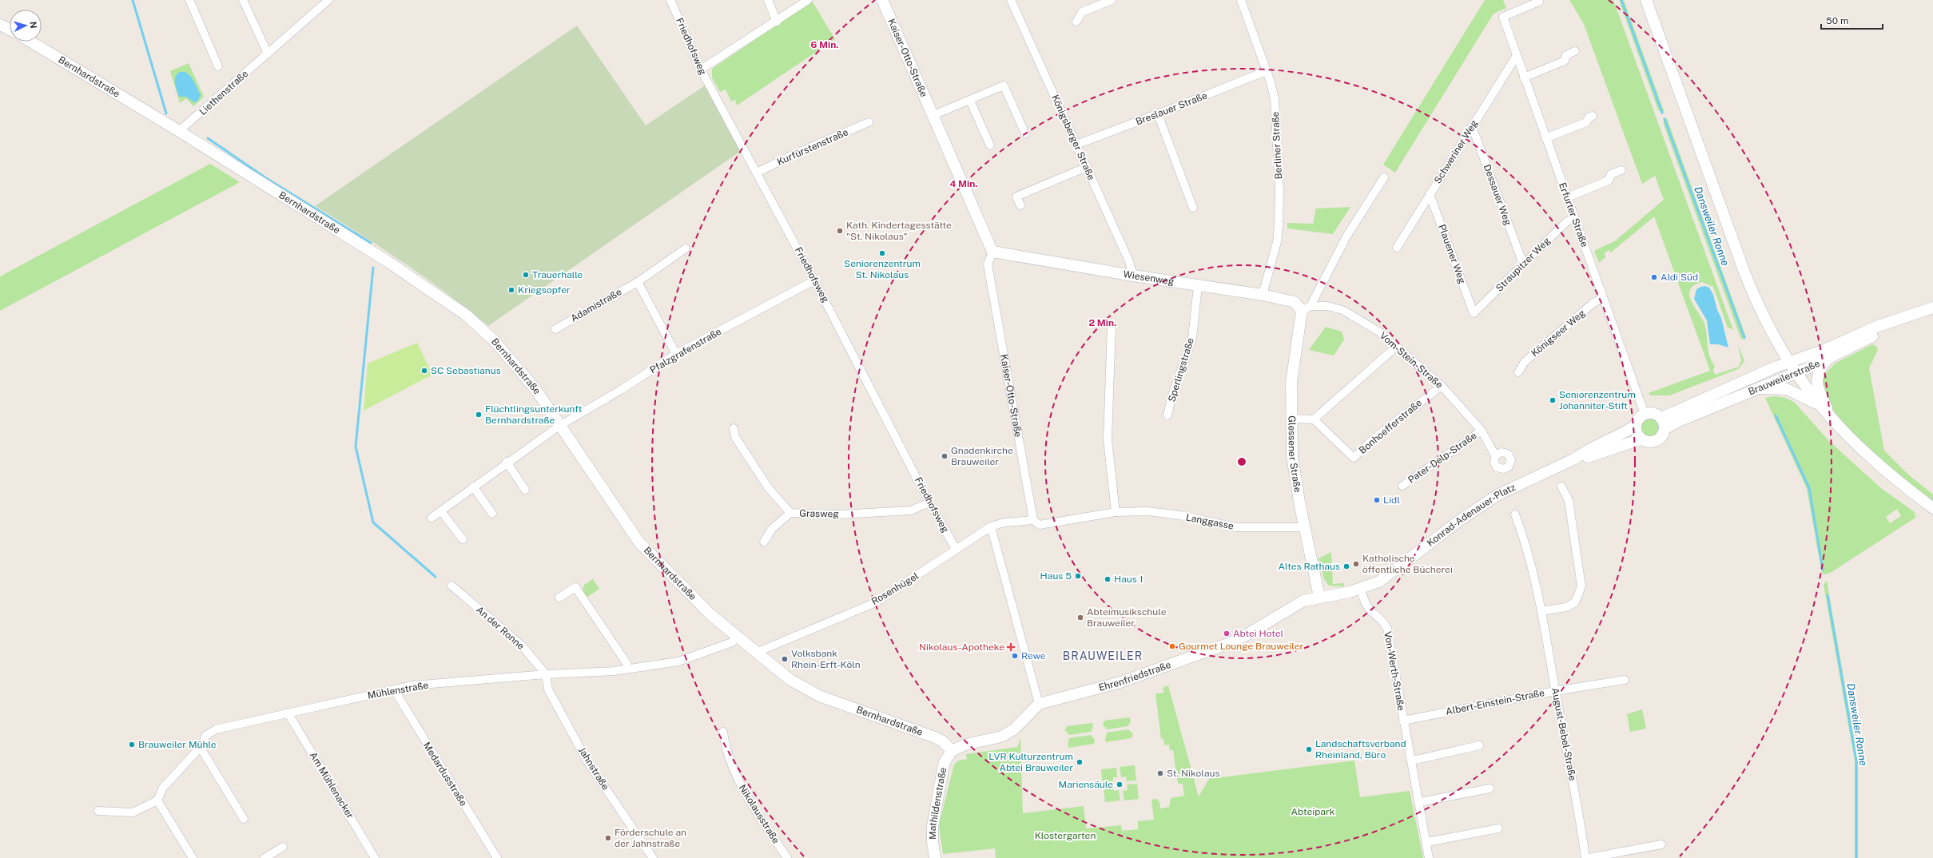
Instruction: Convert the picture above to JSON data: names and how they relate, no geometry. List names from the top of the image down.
{
  "streets": {
    "street": [
      "Friedhofsweg",
      "Kaiser-Otto-Straße",
      "Bernhardstraße",
      "Liethenstraße",
      "Breslauer Straße",
      "Königsberger Straße",
      "Berliner Straße",
      "Kurfürstenstraße",
      "Schweriner Weg",
      "Dessauer Weg",
      "Erfurter Straße",
      "Plauener Weg",
      "Straupitzer Weg",
      "Wiesenweg",
      "Adamistraße",
      "Königseer Weg",
      "Pfalzgrafenstraße",
      "Vom-Stein-Straße",
      "Sperlingstraße",
      "Brauweilerstraße",
      "Bonhoefferstraße",
      "Glessener Straße",
      "Pater-Delp-Straße",
      "Grasweg",
      "Konrad-Adenauer-Platz",
      "Langgasse",
      "Rosenhügel",
      "An der Ronne",
      "Von-Werth-Straße",
      "Ehrenfriedstraße",
      "Mühlenstraße",
      "Albert-Einstein-Straße",
      "August-Bebel-Straße",
      "Jahnstraße",
      "Medardusstraße",
      "Am Mühlenacker",
      "Mathildenstraße",
      "Nikolausstraße"
    ]
  },
  "crossings": [
    ["Friedhofsweg", "Kurfürstenstraße"],
    ["Friedhofsweg", "Pfalzgrafenstraße"],
    ["Friedhofsweg", "Grasweg"],
    ["Friedhofsweg", "Rosenhügel"],
    ["Kaiser-Otto-Straße", "Wiesenweg"],
    ["Kaiser-Otto-Straße", "Langgasse"],
    ["Bernhardstraße", "Liethenstraße"],
    ["Bernhardstraße", "Pfalzgrafenstraße"],
    ["Bernhardstraße", "Rosenhügel"],
    ["Bernhardstraße", "Mühlenstraße"],
    ["Bernhardstraße", "Mathildenstraße"],
    ["Breslauer Straße", "Königsberger Straße"],
    ["Breslauer Straße", "Berliner Straße"],
    ["Königsberger Straße", "Wiesenweg"],
    ["Berliner Straße", "Wiesenweg"],
    ["Schweriner Weg", "Dessauer Weg"],
    ["Schweriner Weg", "Erfurter Straße"],
    ["Schweriner Weg", "Plauener Weg"],
    ["Dessauer Weg", "Straupitzer Weg"],
    ["Erfurter Straße", "Straupitzer Weg"],
    ["Erfurter Straße", "Königseer Weg"],
    ["Erfurter Straße", "Brauweilerstraße"],
    ["Erfurter Straße", "Konrad-Adenauer-Platz"],
    ["Plauener Weg", "Straupitzer Weg"],
    ["Wiesenweg", "Vom-Stein-Straße"],
    ["Wiesenweg", "Sperlingstraße"],
    ["Wiesenweg", "Glessener Straße"],
    ["Vom-Stein-Straße", "Bonhoefferstraße"],
    ["Vom-Stein-Straße", "Glessener Straße"],
    ["Vom-Stein-Straße", "Pater-Delp-Straße"],
    ["Brauweilerstraße", "Konrad-Adenauer-Platz"],
    ["Glessener Straße", "Konrad-Adenauer-Platz"],
    ["Glessener Straße", "Langgasse"],
    ["Glessener Straße", "Ehrenfriedstraße"],
    ["Konrad-Adenauer-Platz", "Von-Werth-Straße"],
    ["Konrad-Adenauer-Platz", "Ehrenfriedstraße"],
    ["An der Ronne", "Mühlenstraße"],
    ["An der Ronne", "Jahnstraße"],
    ["Von-Werth-Straße", "Albert-Einstein-Straße"],
    ["Mühlenstraße", "Jahnstraße"],
    ["Mühlenstraße", "Medardusstraße"],
    ["Mühlenstraße", "Am Mühlenacker"],
    ["Albert-Einstein-Straße", "August-Bebel-Straße"]
  ],
  "districts": ["BRAUWEILER"],
  "water": ["Dansweiler Ronne"],
  "parks": ["Abteipark", "Klostergarten"],
  "places": {
    "other": [
      "Kath. Kindertagesstätte \"St. Nikolaus\"",
      "Seniorenzentrum St. Nikolaus",
      "Trauerhalle",
      "Aldi Süd",
      "Kriegsopfer",
      "SC Sebastianus",
      "Seniorenzentrum Johanniter-Stift",
      "Flüchtlingsunterkunft Bernhardstraße",
      "Gnadenkirche Brauweiler",
      "Lidl",
      "Katholische öffentliche Bücherei",
      "Altes Rathaus",
      "Haus 5",
      "Haus 1",
      "Abteimusikschule Brauweiler",
      "Abtei Hotel",
      "Gourmet Lounge Brauweiler",
      "Rewe",
      "Volksbank Rhein-Erft-Köln",
      "Brauweiler Mühle",
      "Landschaftsverband Rheinland, Büro",
      "LVR Kulturzentrum Abtei Brauweiler",
      "St. Nikolaus",
      "Mariensäule",
      "Förderschule an der Jahnstraße"
    ],
    "health": ["Nikolaus-Apotheke"]
  },
  "scale_bar": "50 m",
  "north": "right",
  "rings": ["6 Min.", "4 Min.", "2 Min."]
}
